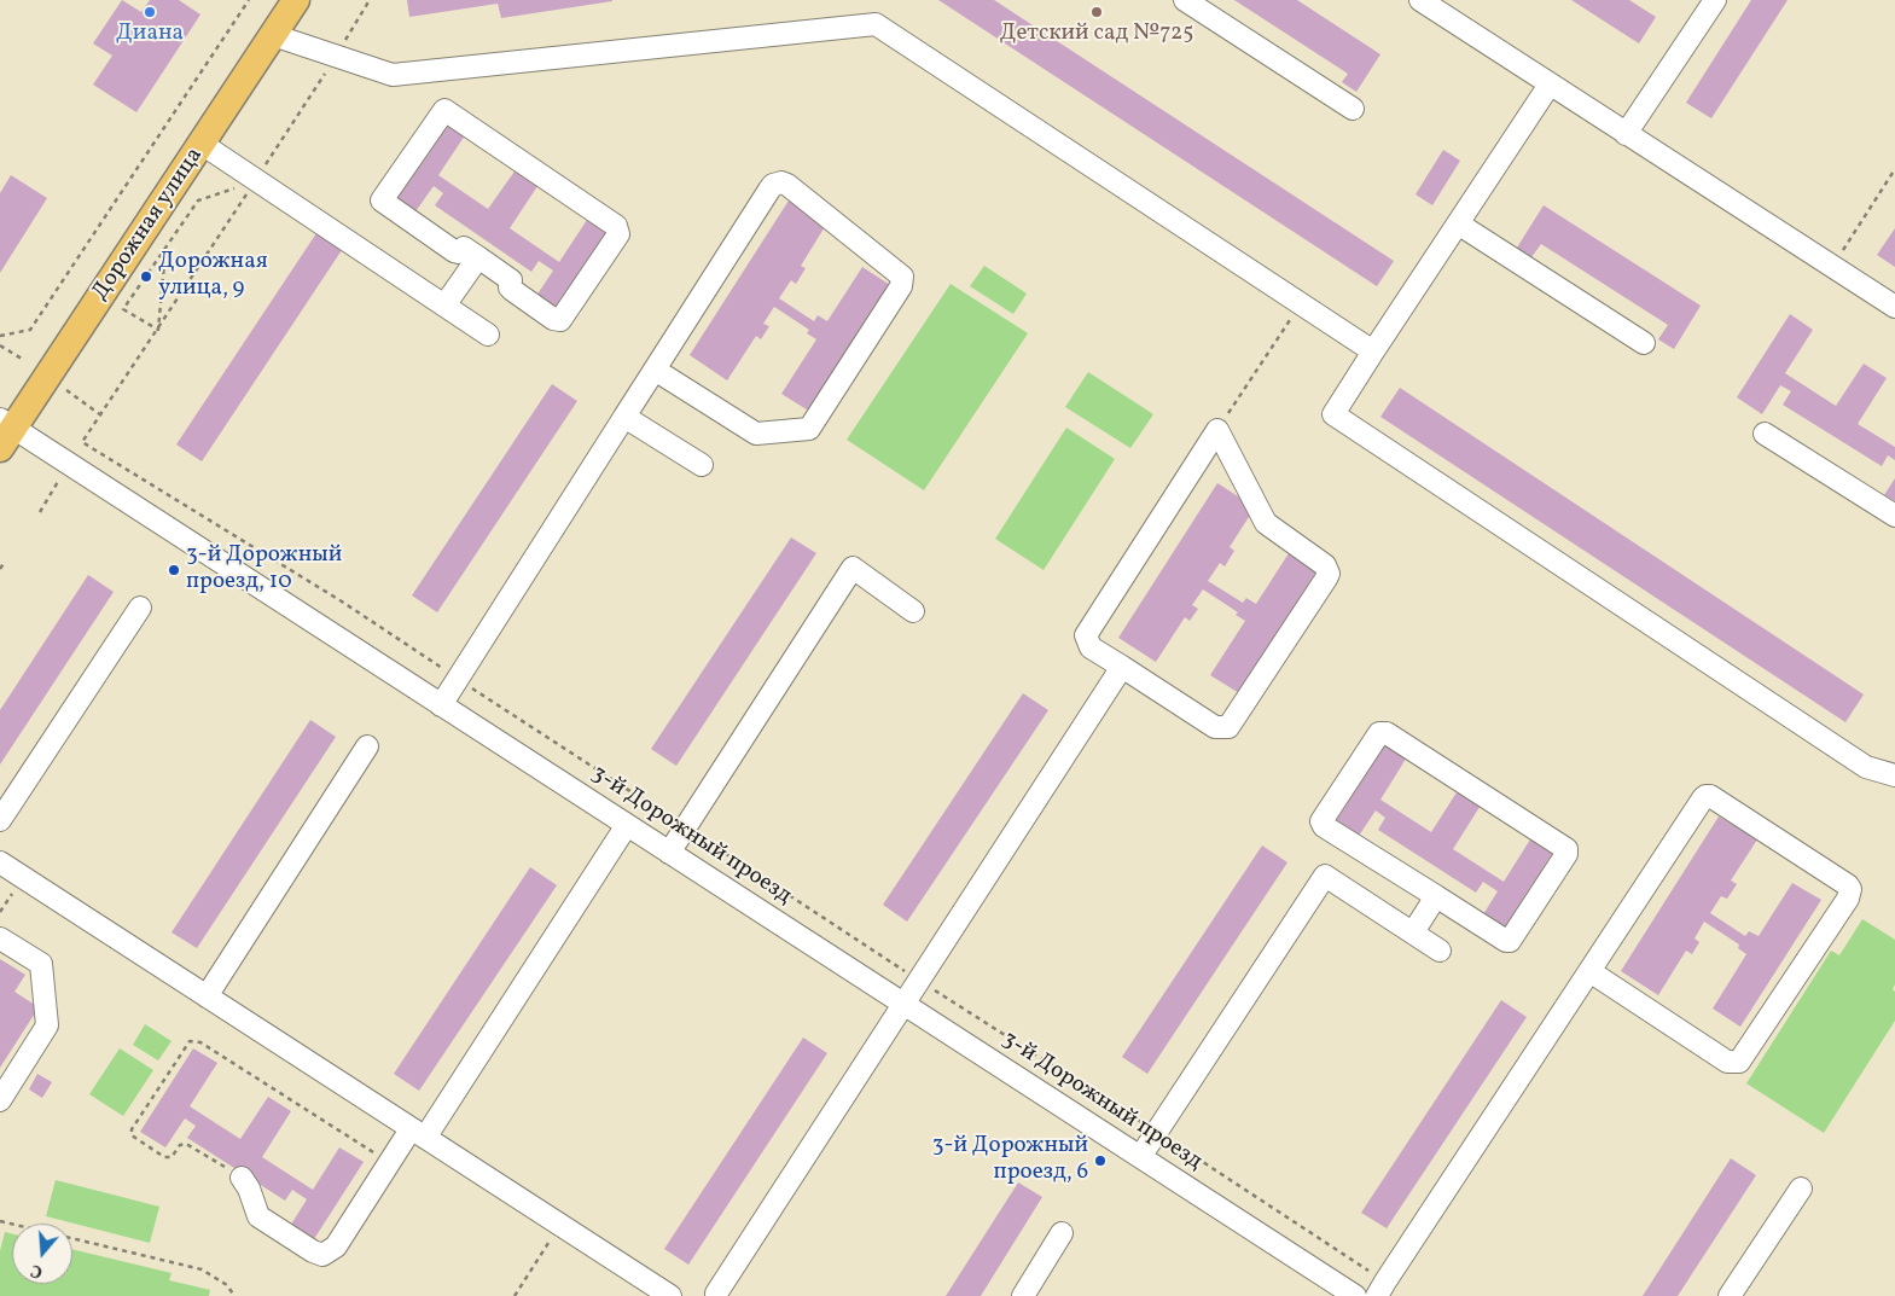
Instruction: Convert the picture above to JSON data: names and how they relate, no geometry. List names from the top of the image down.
{
  "streets": {
    "main road": ["Дорожная улица"],
    "street": ["3-й Дорожный проезд"]
  },
  "crossings": [
    ["Дорожная улица", "3-й Дорожный проезд"]
  ],
  "places": [
    "Диана",
    "Детский сад №725",
    "Дорожная улица, 9",
    "3-й Дорожный проезд, 10",
    "3-й Дорожный проезд, 6"
  ],
  "north": "bottom"
}
